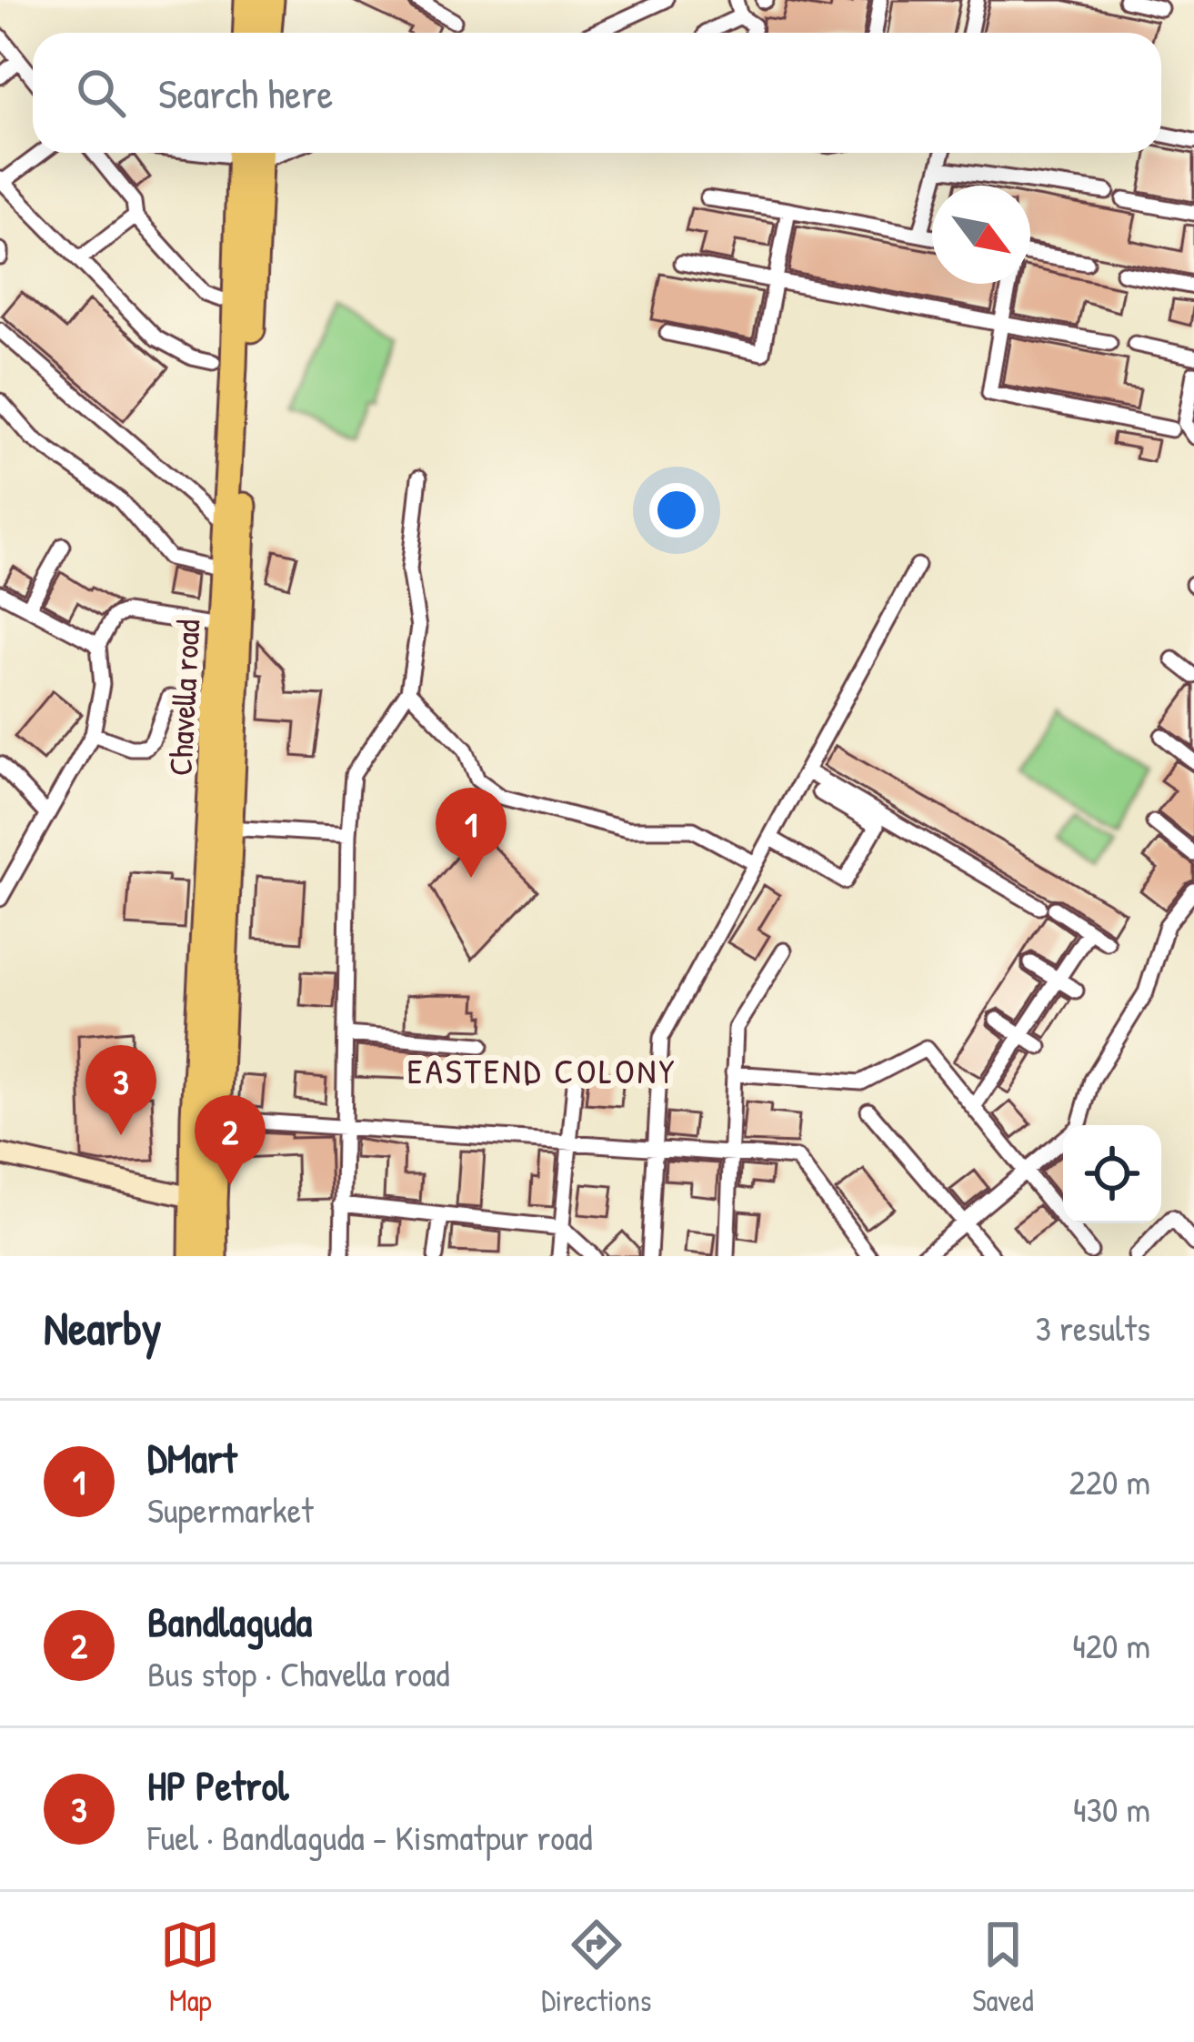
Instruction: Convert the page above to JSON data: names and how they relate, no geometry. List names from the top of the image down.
{
  "streets": {
    "highway": ["Chavella road"]
  },
  "districts": ["EASTEND COLONY"],
  "north": "bottom right",
  "page": {
    "search": "Search here",
    "pins": ["1", "3", "2"],
    "heading": ["Nearby", "3 results"],
    "list": [
      {
        "mark": "1",
        "name": "DMart",
        "note": "Supermarket",
        "value": "220 m"
      },
      {
        "mark": "2",
        "name": "Bandlaguda",
        "note": "Bus stop · Chavella road",
        "value": "420 m"
      },
      {
        "mark": "3",
        "name": "HP Petrol",
        "note": "Fuel · Bandlaguda - Kismatpur road",
        "value": "430 m"
      }
    ],
    "nav": ["Map", "Directions", "Saved"]
  }
}
